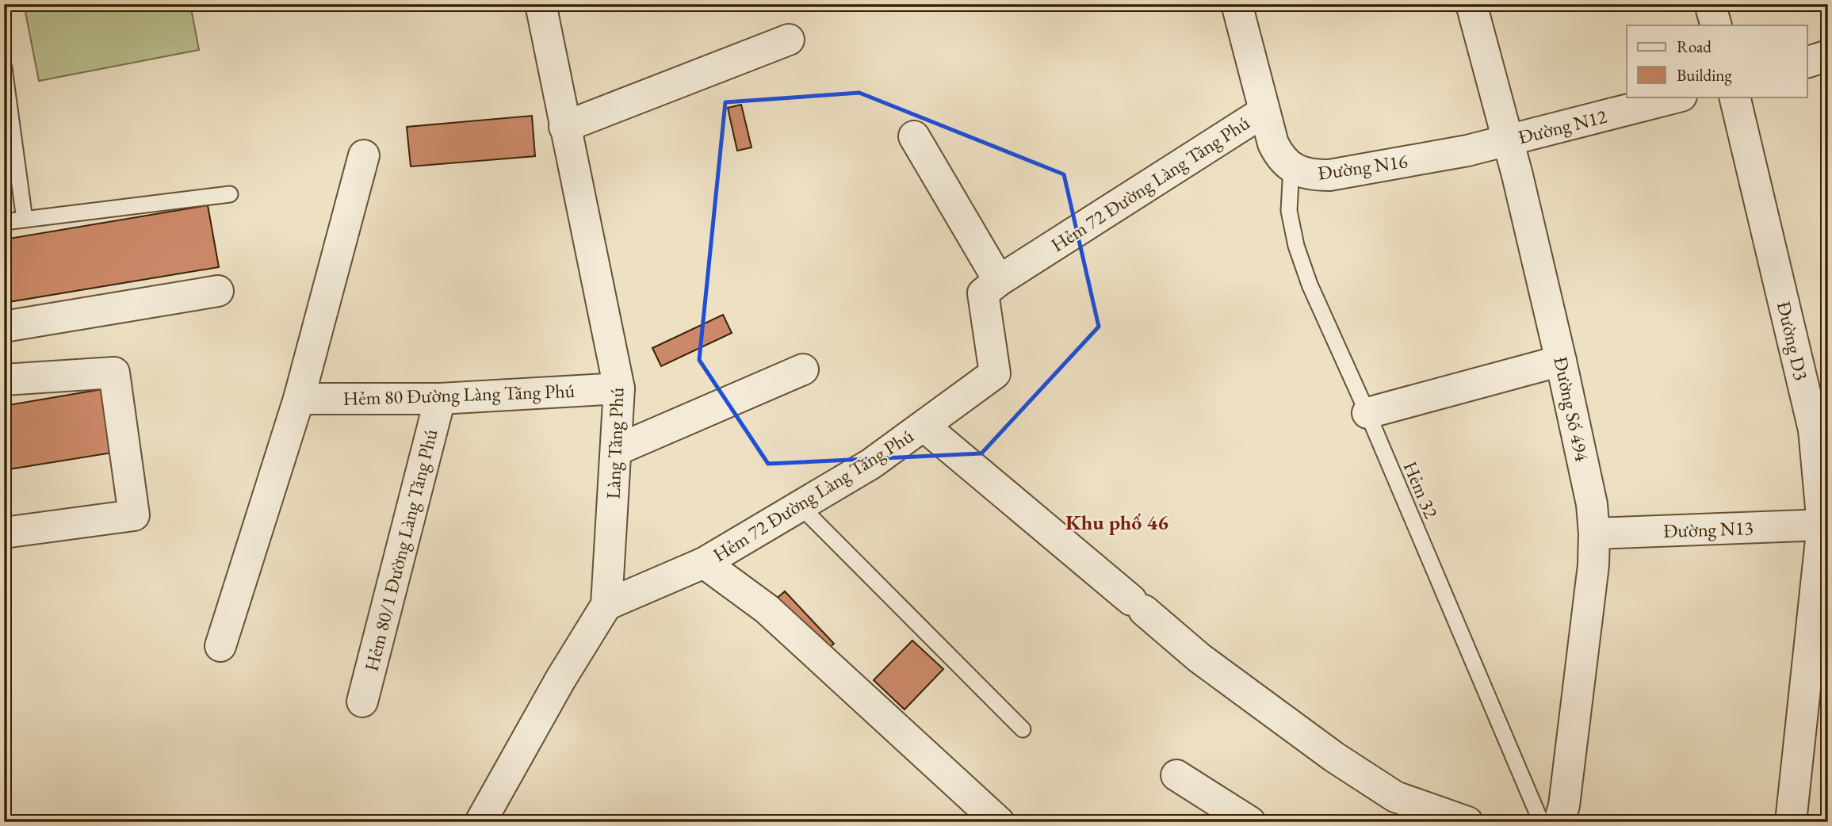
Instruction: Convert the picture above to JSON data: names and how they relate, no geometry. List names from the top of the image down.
{
  "streets": {
    "street": [
      "Đường N12",
      "Đường N16",
      "Hẻm 72 Đường Làng Tăng Phú",
      "Đường D3",
      "Hẻm 80 Đường Làng Tăng Phú",
      "Đường Số 494",
      "Làng Tăng Phú",
      "Đường N13",
      "Hẻm 80/1 Đường Làng Tăng Phú"
    ],
    "lane": ["Hẻm 32"]
  },
  "crossings": [
    ["Đường N12", "Đường N16"],
    ["Đường N12", "Đường Số 494"],
    ["Đường N16", "Hẻm 72 Đường Làng Tăng Phú"],
    ["Đường N16", "Đường Số 494"],
    ["Đường N16", "Hẻm 32"],
    ["Hẻm 72 Đường Làng Tăng Phú", "Làng Tăng Phú"],
    ["Đường D3", "Đường N13"],
    ["Hẻm 80 Đường Làng Tăng Phú", "Làng Tăng Phú"],
    ["Hẻm 80 Đường Làng Tăng Phú", "Hẻm 80/1 Đường Làng Tăng Phú"],
    ["Đường Số 494", "Đường N13"]
  ],
  "districts": ["Khu phố 46"],
  "legend": ["Road", "Building"]
}
